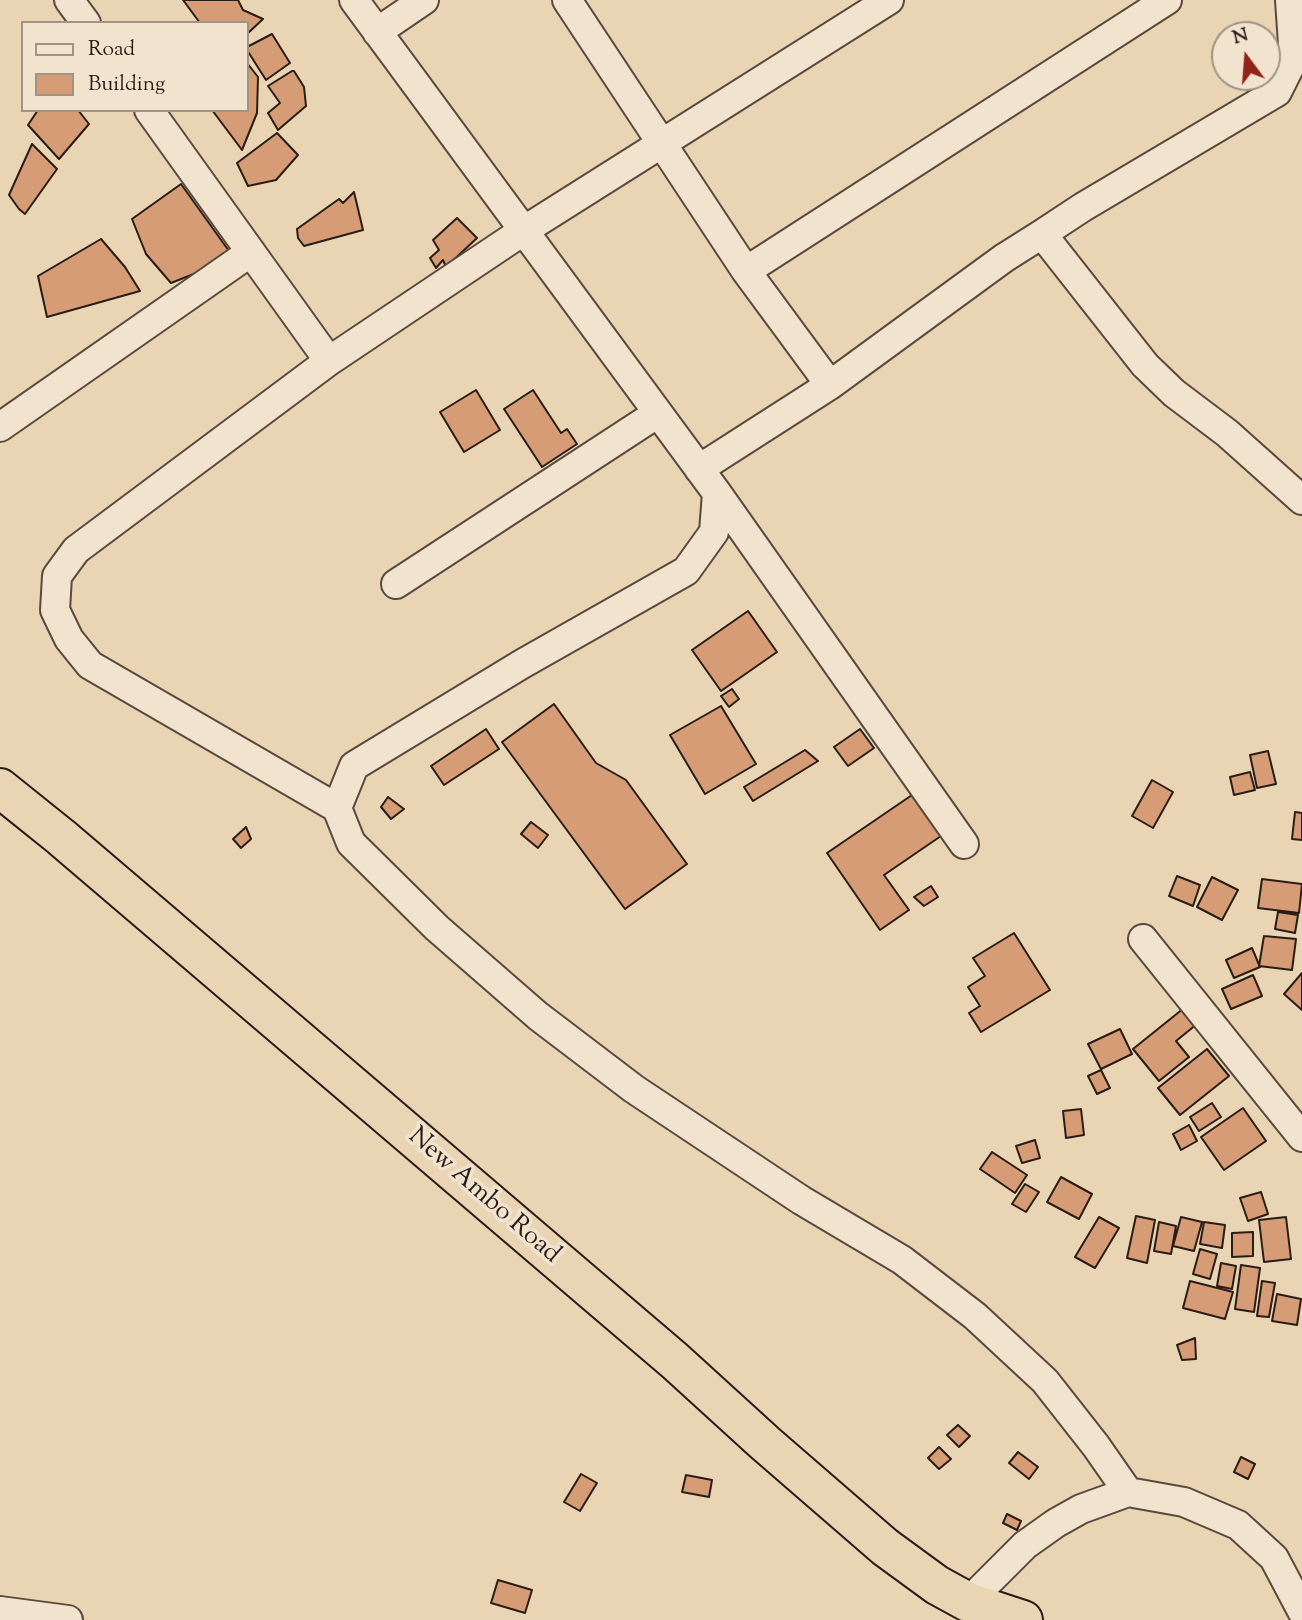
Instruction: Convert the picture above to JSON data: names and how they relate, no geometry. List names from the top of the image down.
{
  "streets": {
    "highway": ["New Ambo Road"]
  },
  "legend": ["Road", "Building"],
  "north": "top"
}
